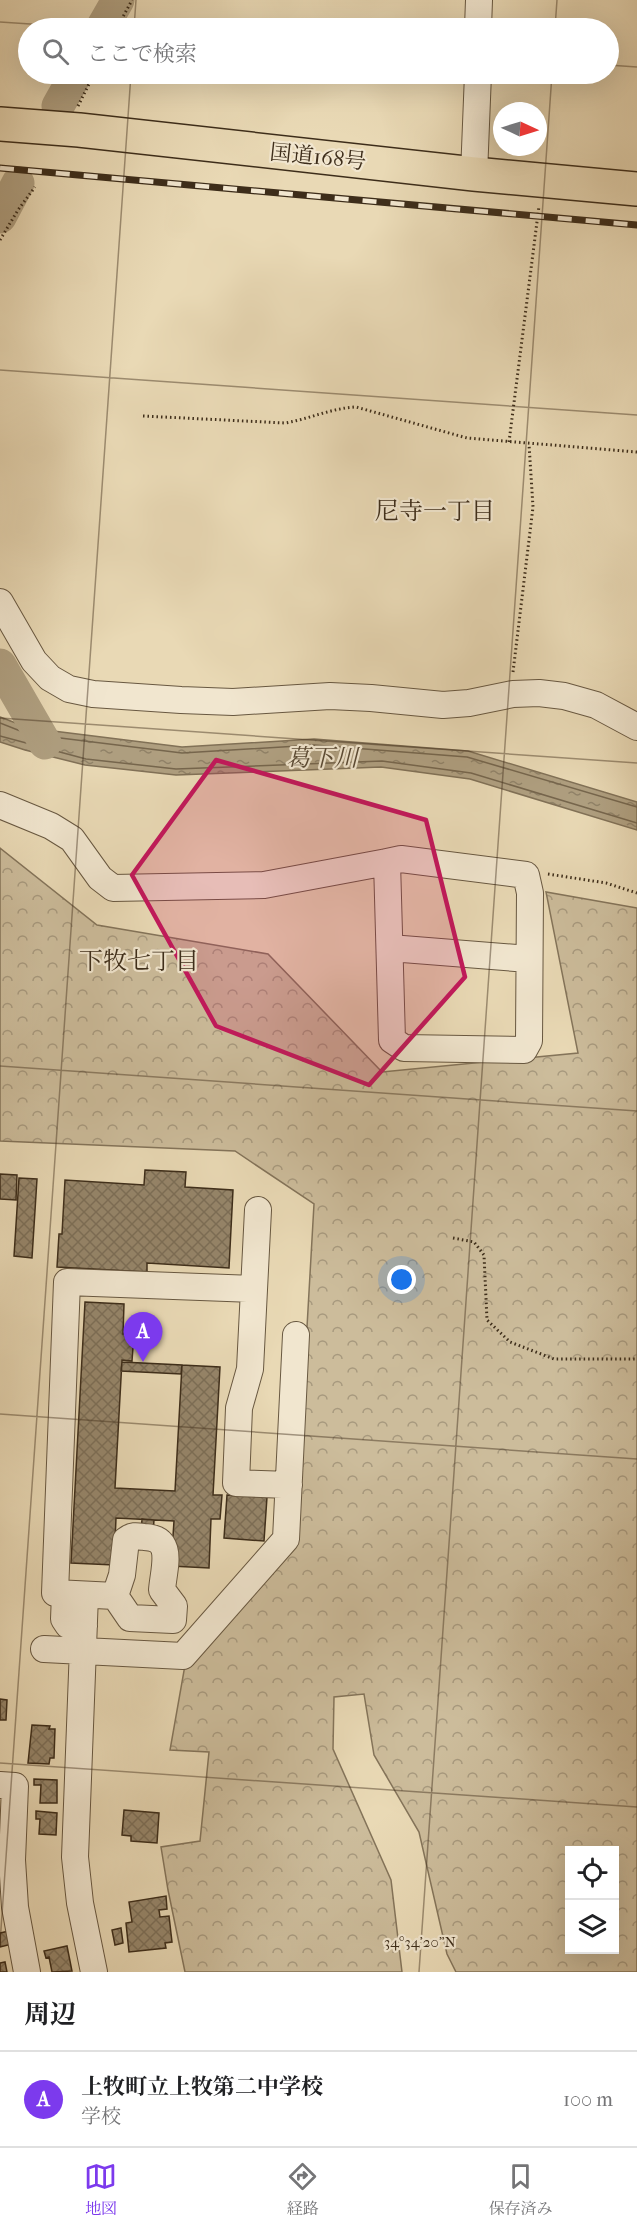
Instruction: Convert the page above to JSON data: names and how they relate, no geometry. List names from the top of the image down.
{
  "streets": {
    "highway": ["国道168号"]
  },
  "districts": ["尼寺一丁目", "下牧七丁目"],
  "water": ["葛下川"],
  "north": "right",
  "page": {
    "search": "ここで検索",
    "pins": "A",
    "heading": "周辺",
    "list": [
      {
        "mark": "A",
        "name": "上牧町立上牧第二中学校",
        "note": "学校",
        "value": "100 m"
      }
    ],
    "nav": ["地図", "経路", "保存済み"]
  },
  "coordinates": ["34°34'20\"N"]
}
